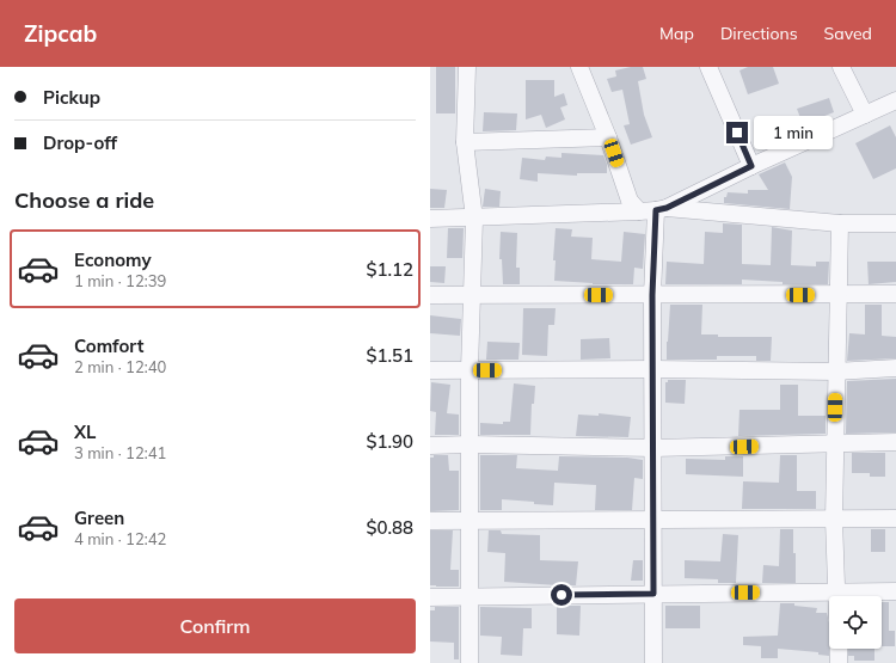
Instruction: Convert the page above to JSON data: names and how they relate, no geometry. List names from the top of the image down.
{
  "page": {
    "header": "Zipcab",
    "nav": ["Map", "Directions", "Saved"],
    "banner": ["Pickup", "Drop-off"],
    "bubble": "1 min",
    "heading": "Choose a ride",
    "list": [
      {
        "name": "Economy",
        "note": "1 min · 12:39",
        "value": "$1.12"
      },
      {
        "name": "Comfort",
        "note": "2 min · 12:40",
        "value": "$1.51"
      },
      {
        "name": "XL",
        "note": "3 min · 12:41",
        "value": "$1.90"
      },
      {
        "name": "Green",
        "note": "4 min · 12:42",
        "value": "$0.88"
      }
    ],
    "buttons": "Confirm"
  }
}
